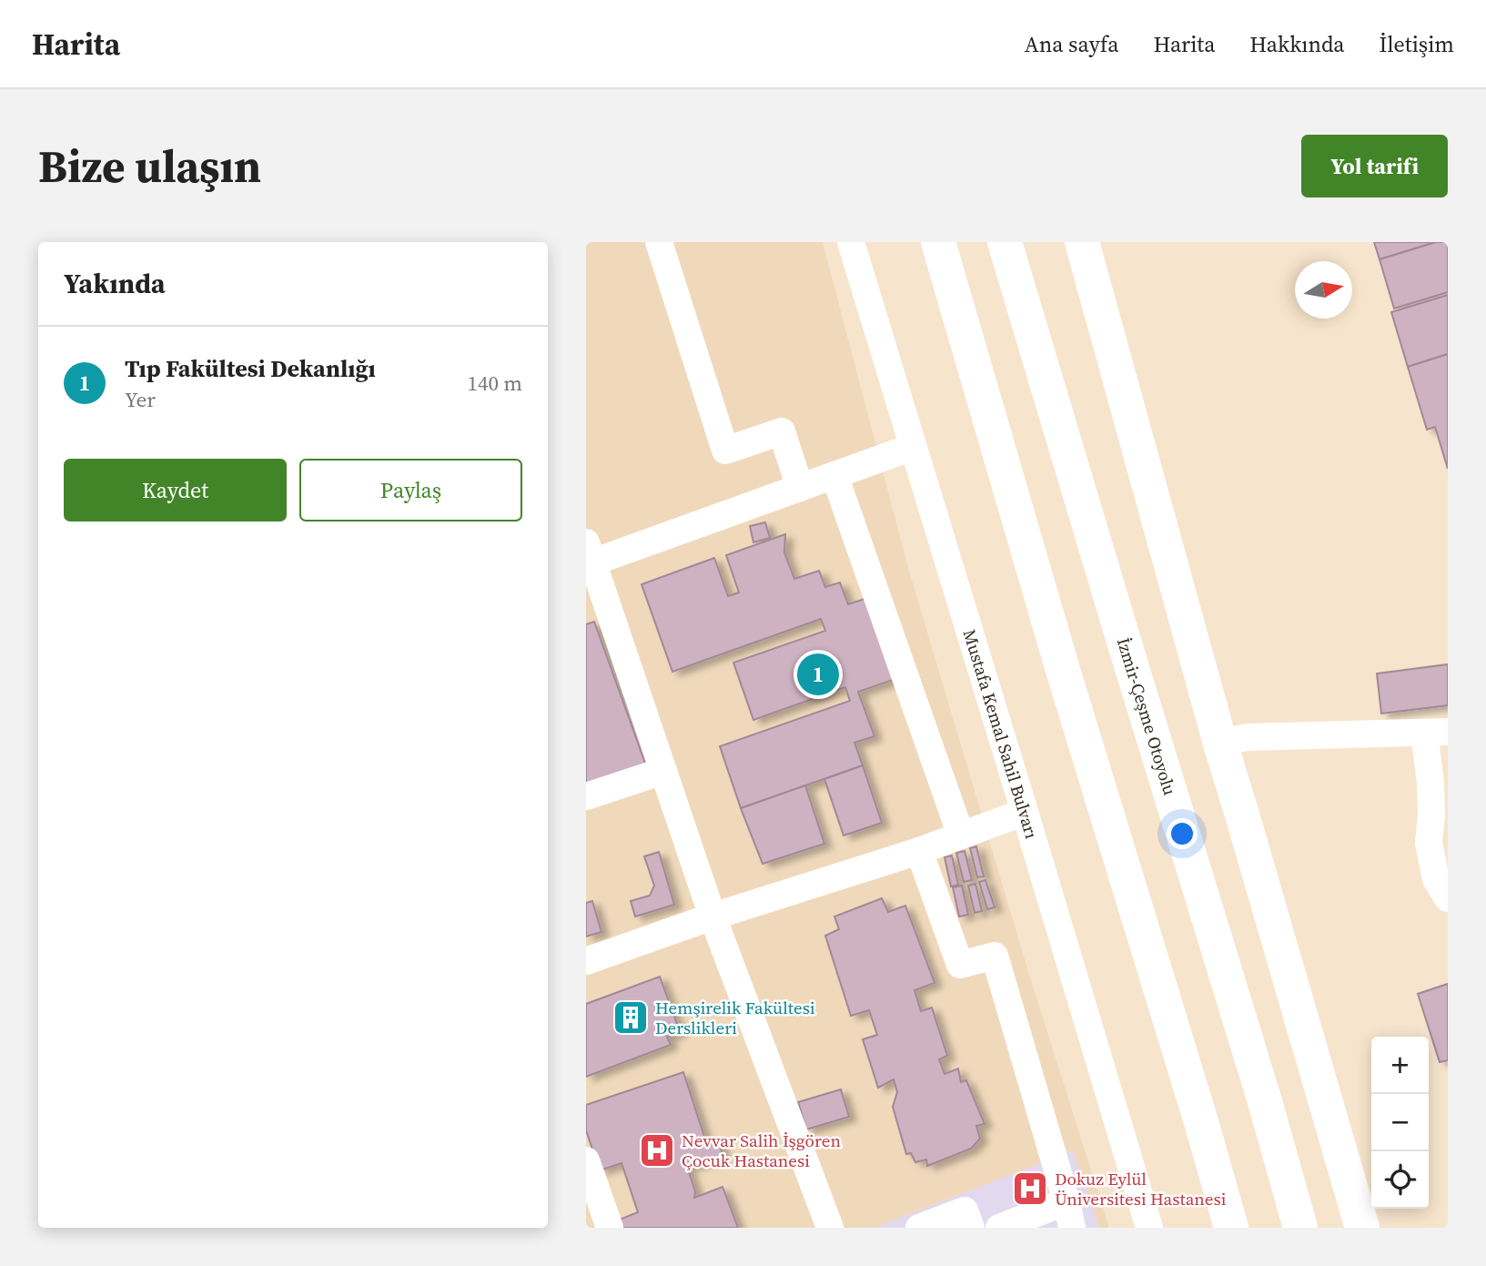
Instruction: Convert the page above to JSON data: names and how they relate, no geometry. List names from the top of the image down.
{
  "streets": {
    "main road": ["İzmir-Çeşme Otoyolu"],
    "street": ["Mustafa Kemal Sahil Bulvarı"]
  },
  "places": {
    "building": ["Hemşirelik Fakültesi Derslikleri"],
    "hospital": ["Nevvar Salih İşgören Çocuk Hastanesi", "Dokuz Eylül Üniversitesi Hastanesi"]
  },
  "north": "right",
  "page": {
    "header": "Harita",
    "nav": [
      "Ana sayfa",
      "Harita",
      "Hakkında",
      "İletişim"
    ],
    "buttons": [
      "Yol tarifi",
      ["Kaydet", "Paylaş"]
    ],
    "title": "Bize ulaşın",
    "heading": "Yakında",
    "list": [
      {
        "mark": "1",
        "name": "Tıp Fakültesi Dekanlığı",
        "note": "Yer",
        "value": "140 m"
      }
    ],
    "pins": "1",
    "map_buttons": ["+", "−"]
  }
}
